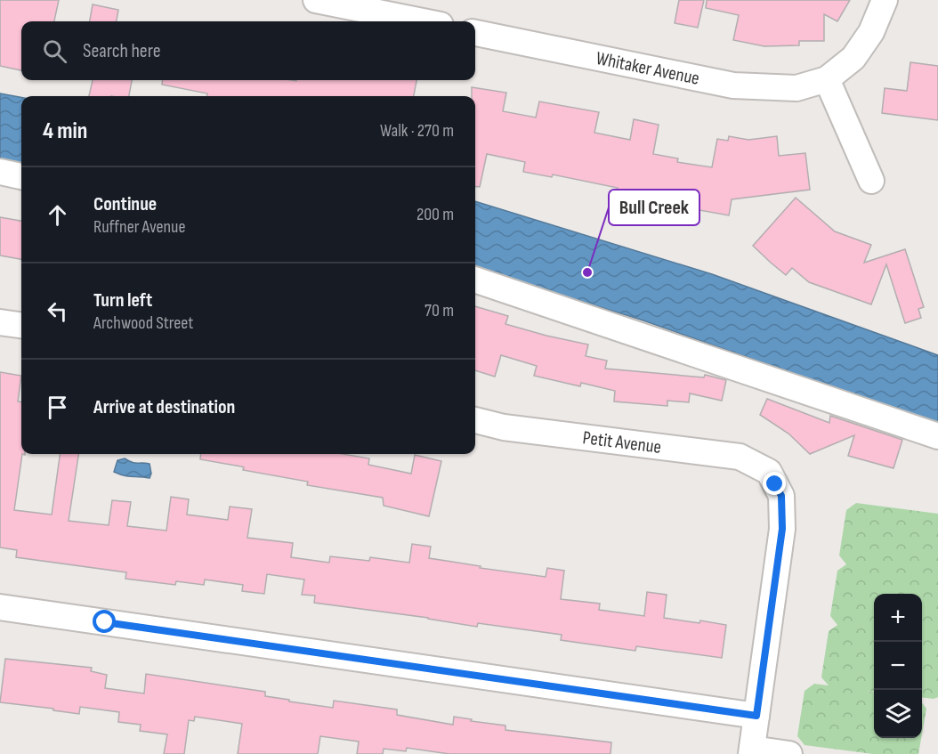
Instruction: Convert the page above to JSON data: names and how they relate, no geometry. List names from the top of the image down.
{
  "streets": {
    "street": ["Whitaker Avenue", "Petit Avenue"]
  },
  "places": ["Bull Creek"],
  "page": {
    "search": "Search here",
    "heading": ["4 min", "Walk · 270 m"],
    "list": [
      ["Continue", "Ruffner Avenue", "200 m"],
      ["Turn left", "Archwood Street", "70 m"],
      "Arrive at destination"
    ],
    "map_buttons": ["+", "−"]
  }
}
